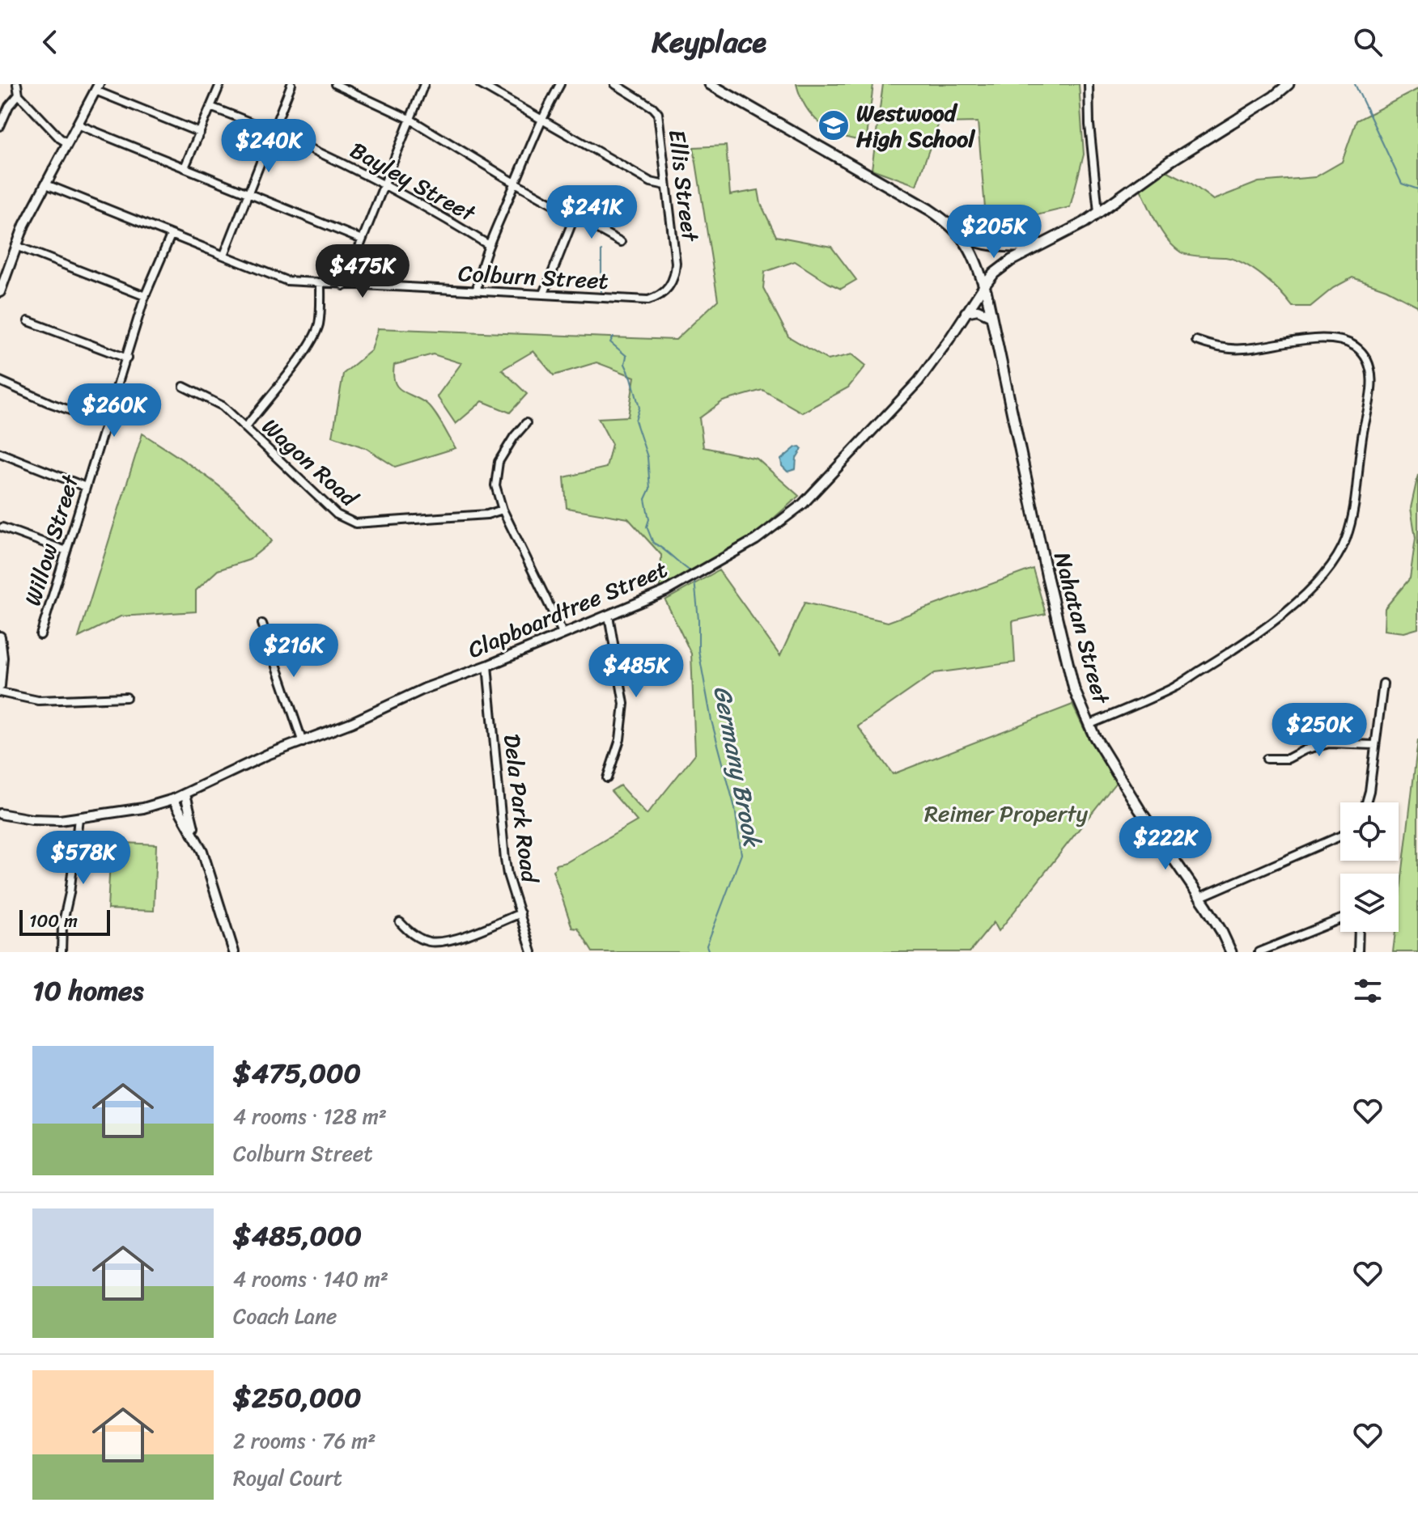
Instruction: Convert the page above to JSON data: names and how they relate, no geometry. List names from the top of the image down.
{
  "streets": {
    "main road": ["Clapboardtree Street", "Nahatan Street"],
    "street": [
      "Bayley Street",
      "Ellis Street",
      "Colburn Street",
      "Wagon Road",
      "Willow Street",
      "Dela Park Road"
    ]
  },
  "crossings": [
    ["Ellis Street", "Colburn Street"],
    ["Colburn Street", "Willow Street"],
    ["Clapboardtree Street", "Nahatan Street"],
    ["Clapboardtree Street", "Dela Park Road"]
  ],
  "water": ["Germany Brook"],
  "parks": ["Reimer Property"],
  "places": {
    "school or university": ["Westwood High School"]
  },
  "scale_bar": "100 m",
  "page": {
    "header": "Keyplace",
    "price": [
      "$240K",
      "$241K",
      "$205K",
      "$475K",
      "$260K",
      "$216K",
      "$485K",
      "$250K",
      "$222K",
      "$578K"
    ],
    "scale": "100 m",
    "heading": "10 homes",
    "list": [
      {
        "name": "$475,000",
        "note": "4 rooms · 128 m² · Colburn Street"
      },
      {
        "name": "$485,000",
        "note": "4 rooms · 140 m² · Coach Lane"
      },
      {
        "name": "$250,000",
        "note": "2 rooms · 76 m² · Royal Court"
      }
    ]
  }
}
